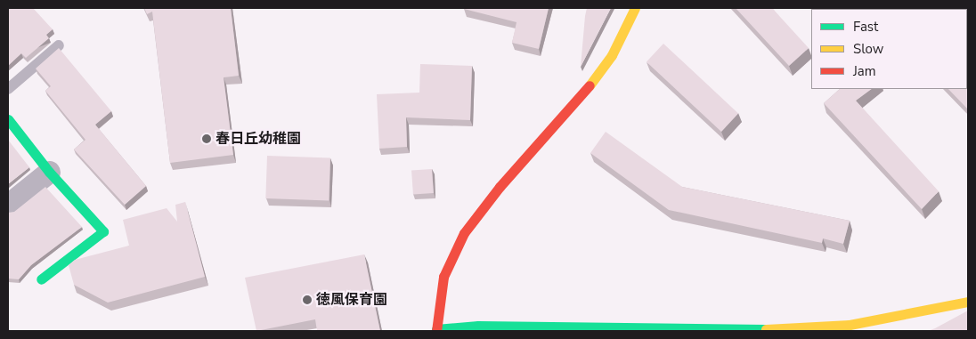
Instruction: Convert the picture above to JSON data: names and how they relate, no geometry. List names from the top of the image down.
{
  "places": ["春日丘幼稚園", "徳風保育園"],
  "legend": ["Fast", "Slow", "Jam"]
}
